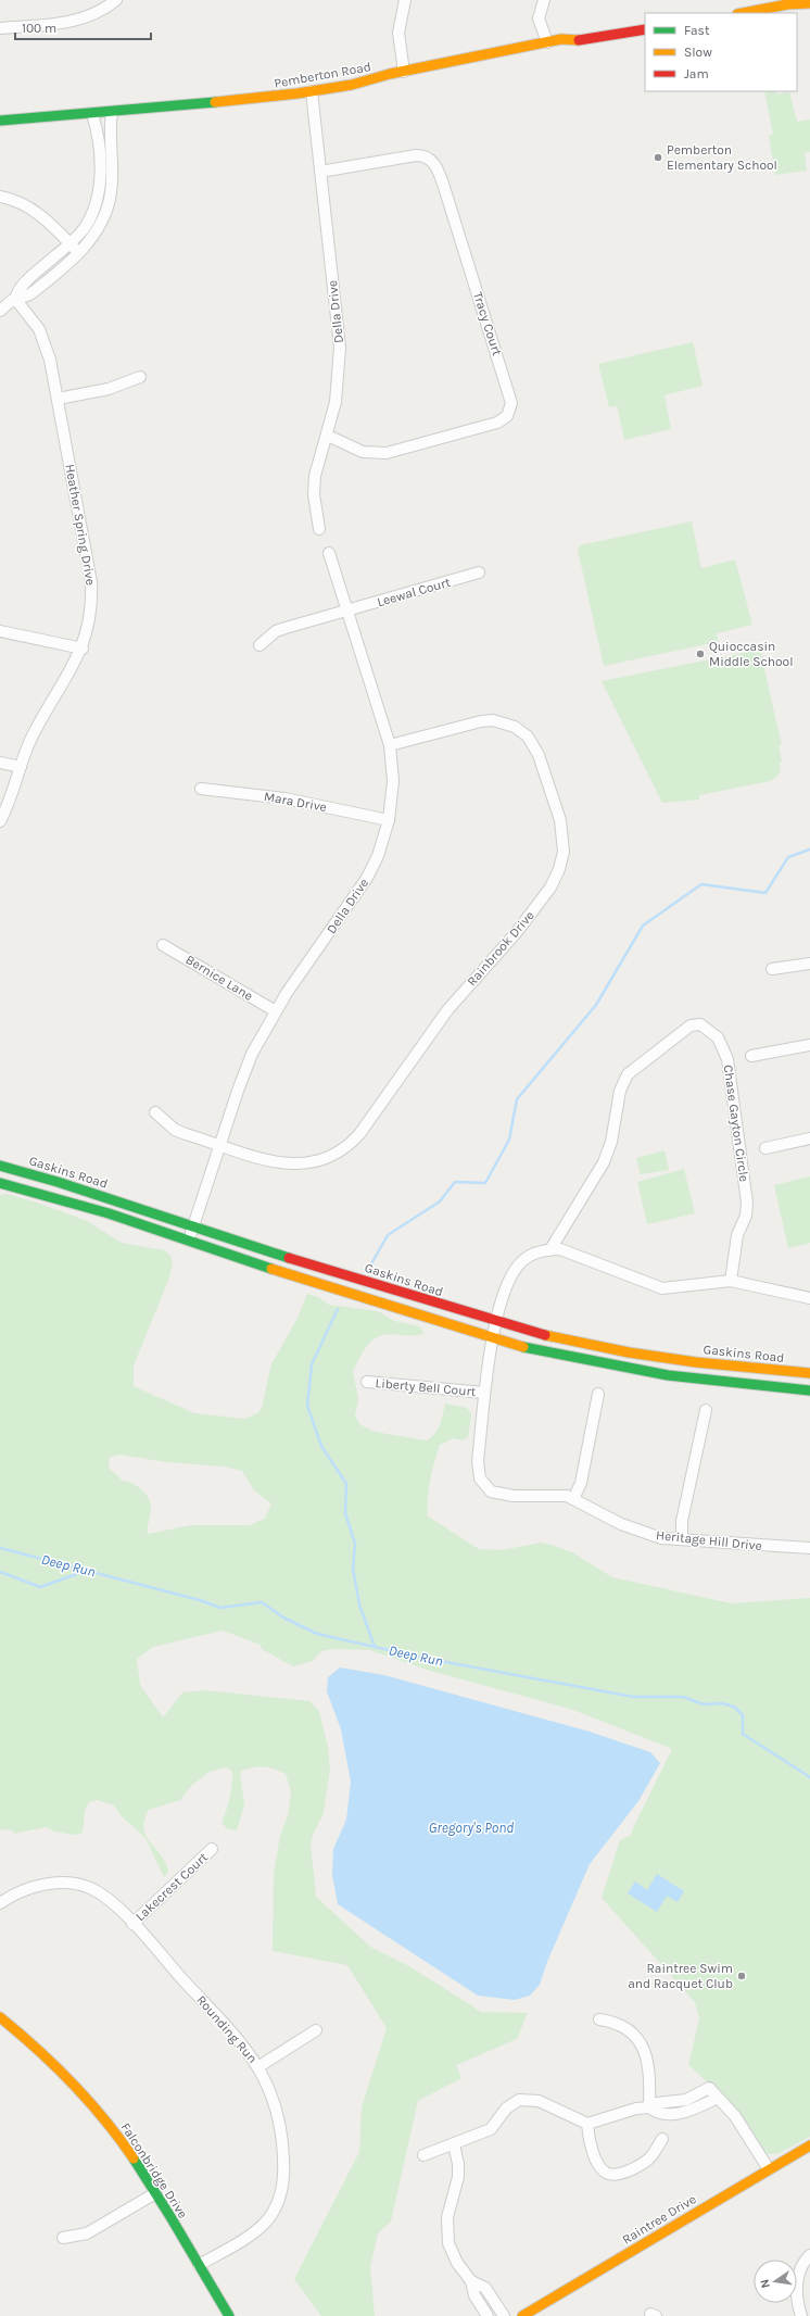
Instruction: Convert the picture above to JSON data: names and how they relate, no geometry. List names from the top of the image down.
{
  "streets": {
    "main road": [
      "Pemberton Road",
      "Gaskins Road",
      "Falconbridge Drive",
      "Raintree Drive"
    ],
    "street": [
      "Della Drive",
      "Tracy Court",
      "Heather Spring Drive",
      "Leewal Court",
      "Mara Drive",
      "Rainbrook Drive",
      "Bernice Lane",
      "Chase Gayton Circle",
      "Liberty Bell Court",
      "Heritage Hill Drive",
      "Lakecrest Court",
      "Rounding Run"
    ]
  },
  "crossings": [
    ["Pemberton Road", "Della Drive"],
    ["Della Drive", "Tracy Court"],
    ["Della Drive", "Leewal Court"],
    ["Della Drive", "Mara Drive"],
    ["Della Drive", "Rainbrook Drive"],
    ["Della Drive", "Bernice Lane"],
    ["Della Drive", "Gaskins Road"],
    ["Chase Gayton Circle", "Heritage Hill Drive"],
    ["Gaskins Road", "Heritage Hill Drive"],
    ["Liberty Bell Court", "Heritage Hill Drive"],
    ["Lakecrest Court", "Rounding Run"],
    ["Rounding Run", "Falconbridge Drive"]
  ],
  "water": ["Deep Run", "Gregory's Pond"],
  "places": ["Pemberton Elementary School", "Quioccasin Middle School", "Raintree Swim and Racquet Club"],
  "legend": ["Fast", "Slow", "Jam"],
  "scale_bar": "100 m",
  "north": "left"
}
